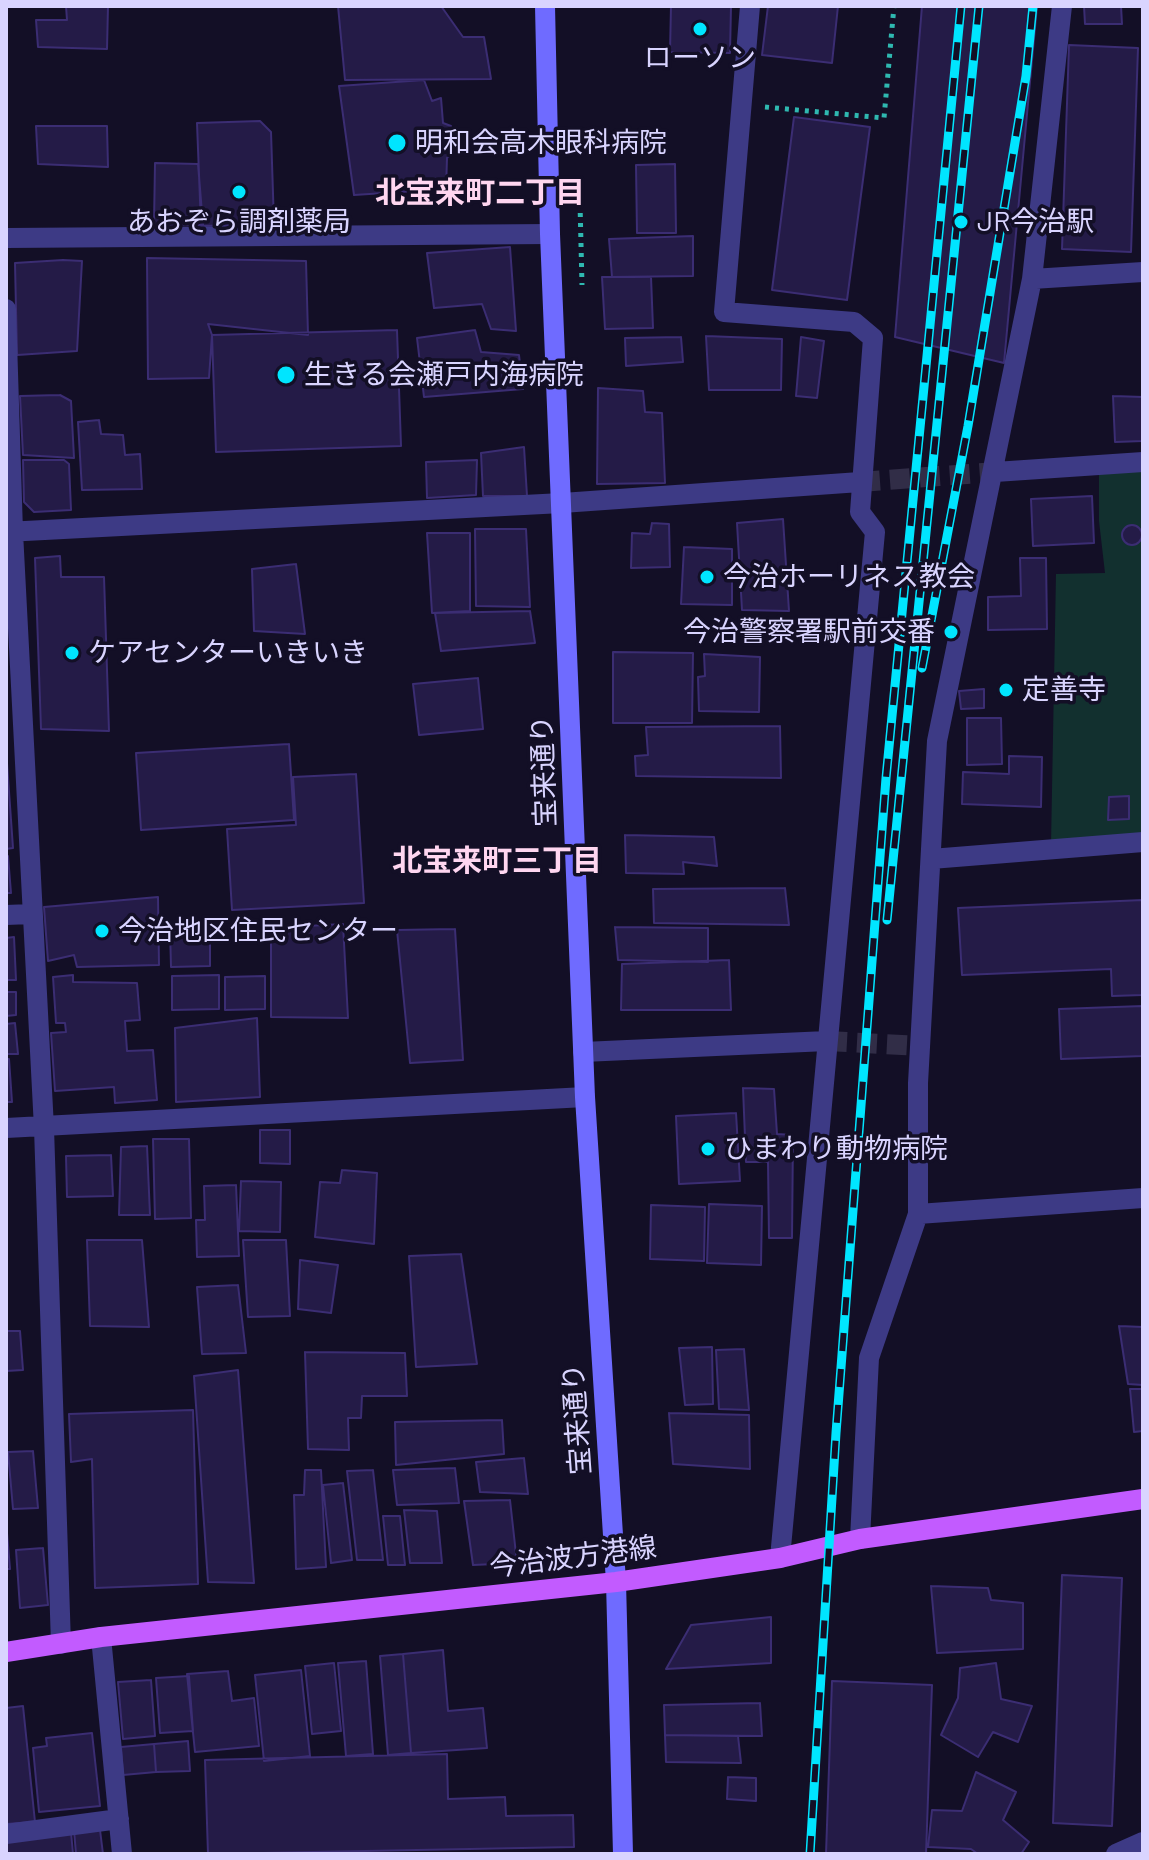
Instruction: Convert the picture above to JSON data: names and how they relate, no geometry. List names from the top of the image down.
{
  "streets": {
    "main road": ["今治波方港線"],
    "street": ["宝来通り"]
  },
  "crossings": [
    ["宝来通り", "今治波方港線"]
  ],
  "districts": ["北宝来町二丁目", "北宝来町三丁目"],
  "places": [
    "ローソン",
    "明和会高木眼科病院",
    "あおぞら調剤薬局",
    "JR今治駅",
    "生きる会瀬戸内海病院",
    "今治ホーリネス教会",
    "今治警察署駅前交番",
    "ケアセンターいきいき",
    "定善寺",
    "今治地区住民センター",
    "ひまわり動物病院"
  ]
}
